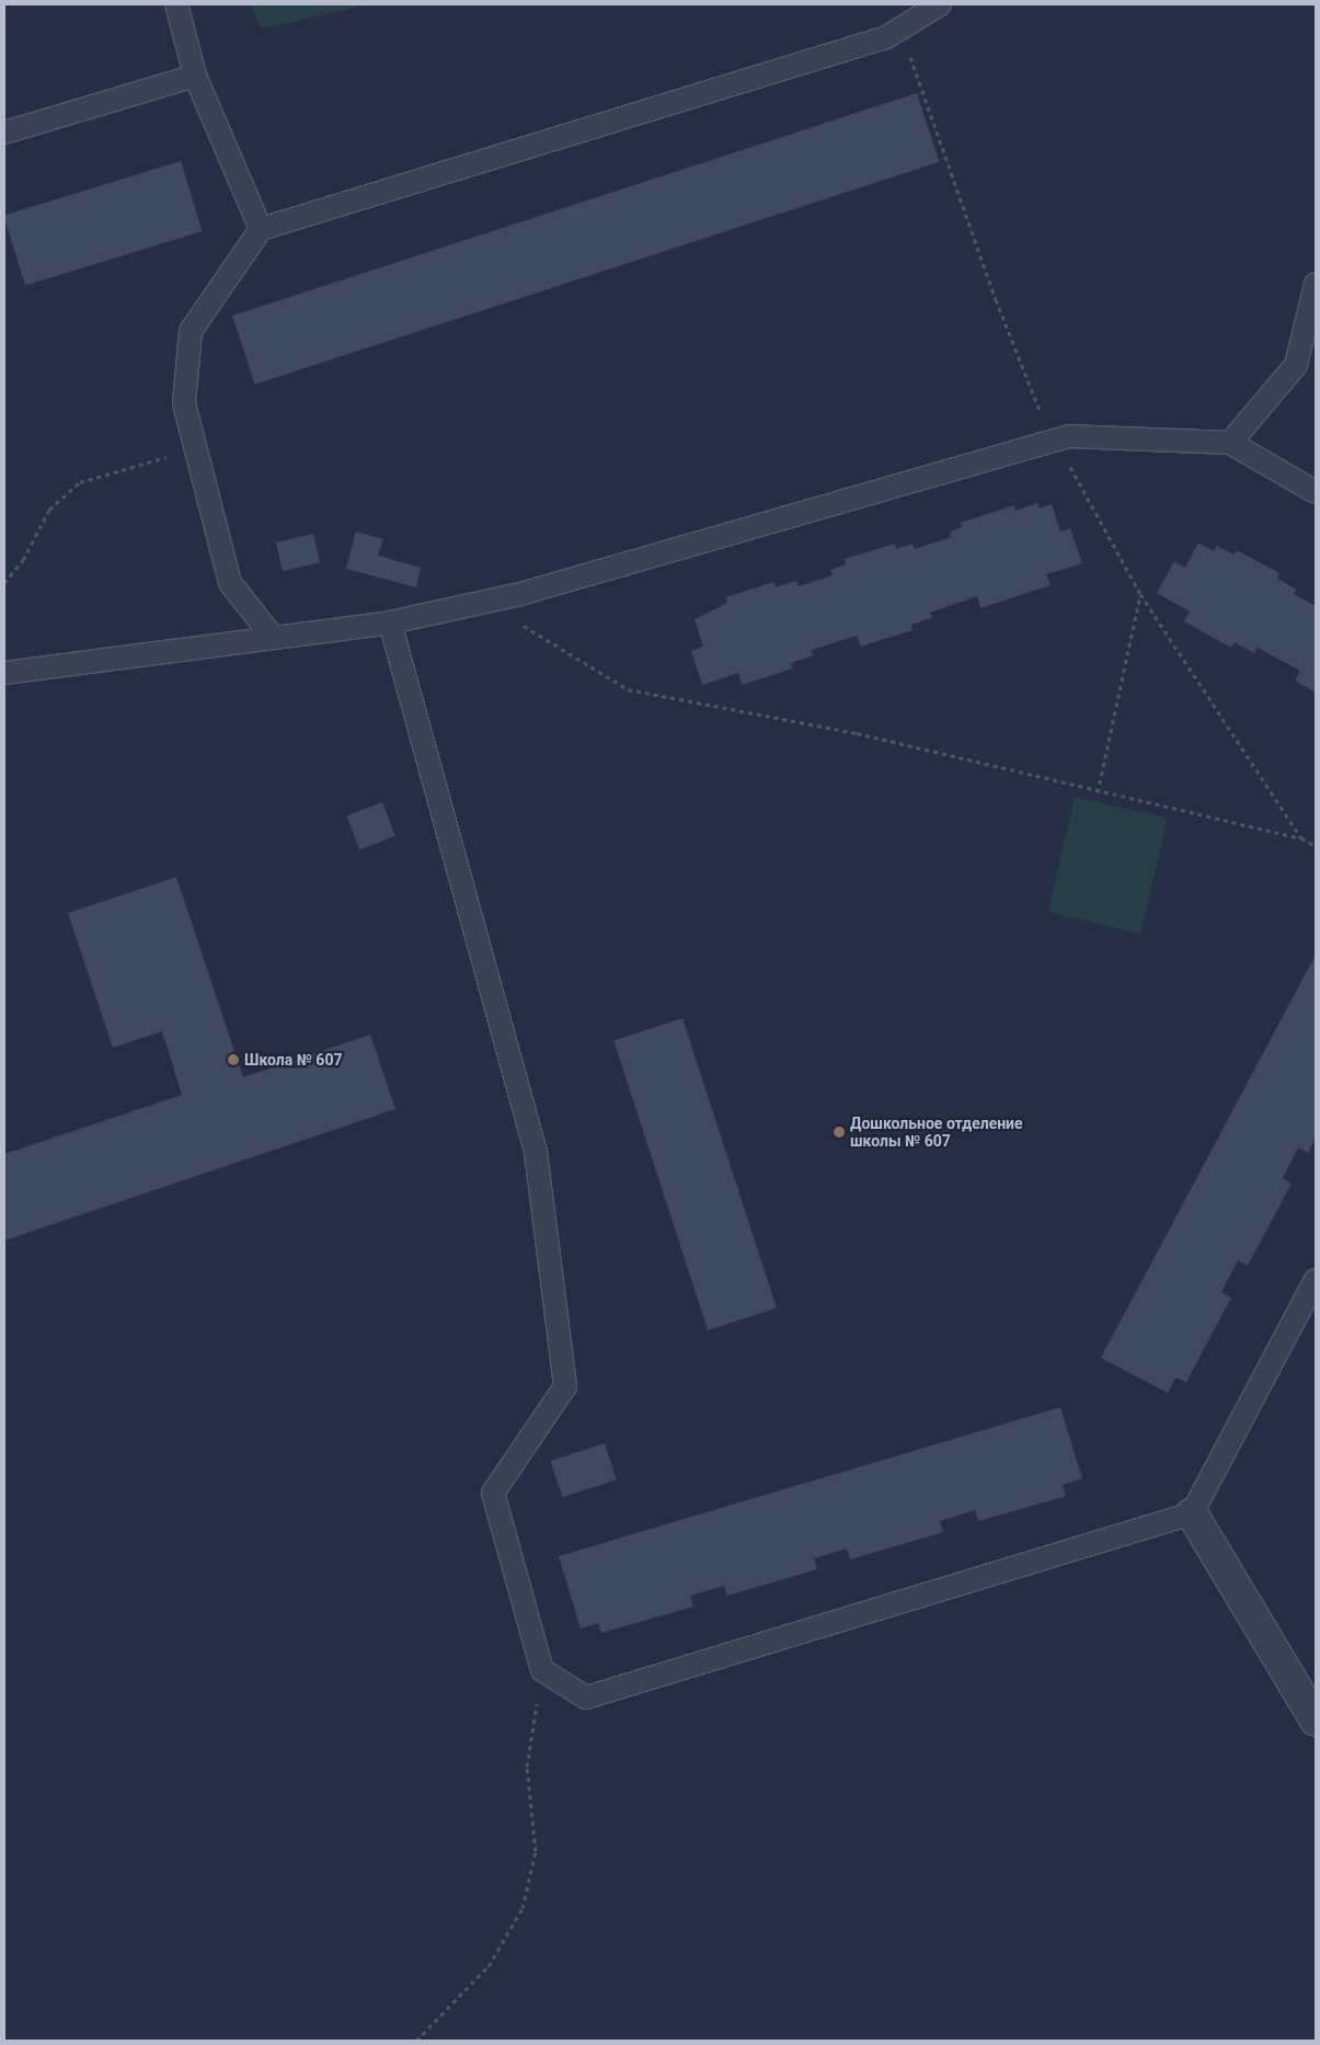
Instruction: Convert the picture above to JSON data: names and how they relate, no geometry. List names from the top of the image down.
{
  "places": ["Школа № 607", "Дошкольное отделение школы № 607"]
}
